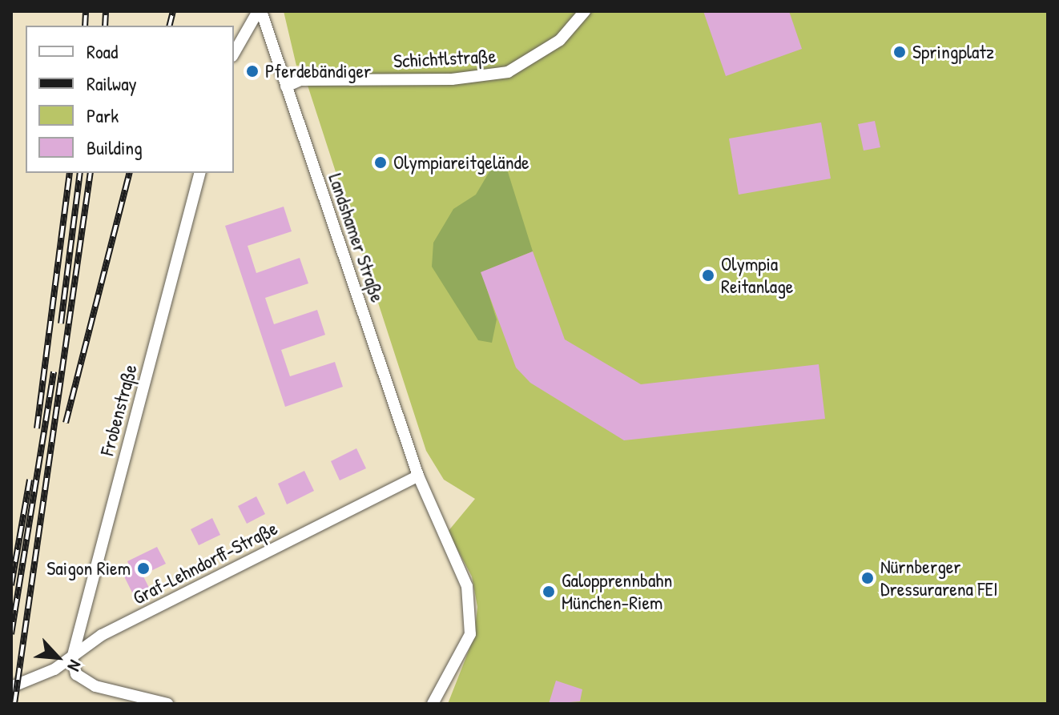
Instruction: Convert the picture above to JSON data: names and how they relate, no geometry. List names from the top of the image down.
{
  "streets": {
    "street": [
      "Schichtlstraße",
      "Landshamer Straße",
      "Frobenstraße",
      "Graf-Lehndorff-Straße"
    ]
  },
  "crossings": [
    ["Schichtlstraße", "Landshamer Straße"],
    ["Landshamer Straße", "Graf-Lehndorff-Straße"],
    ["Frobenstraße", "Graf-Lehndorff-Straße"]
  ],
  "places": [
    "Springplatz",
    "Pferdebändiger",
    "Olympiareitgelände",
    "Olympia Reitanlage",
    "Saigon Riem",
    "Nürnberger Dressurarena FEI",
    "Galopprennbahn München-Riem"
  ],
  "legend": [
    "Road",
    "Railway",
    "Park",
    "Building"
  ],
  "north": "bottom right"
}
